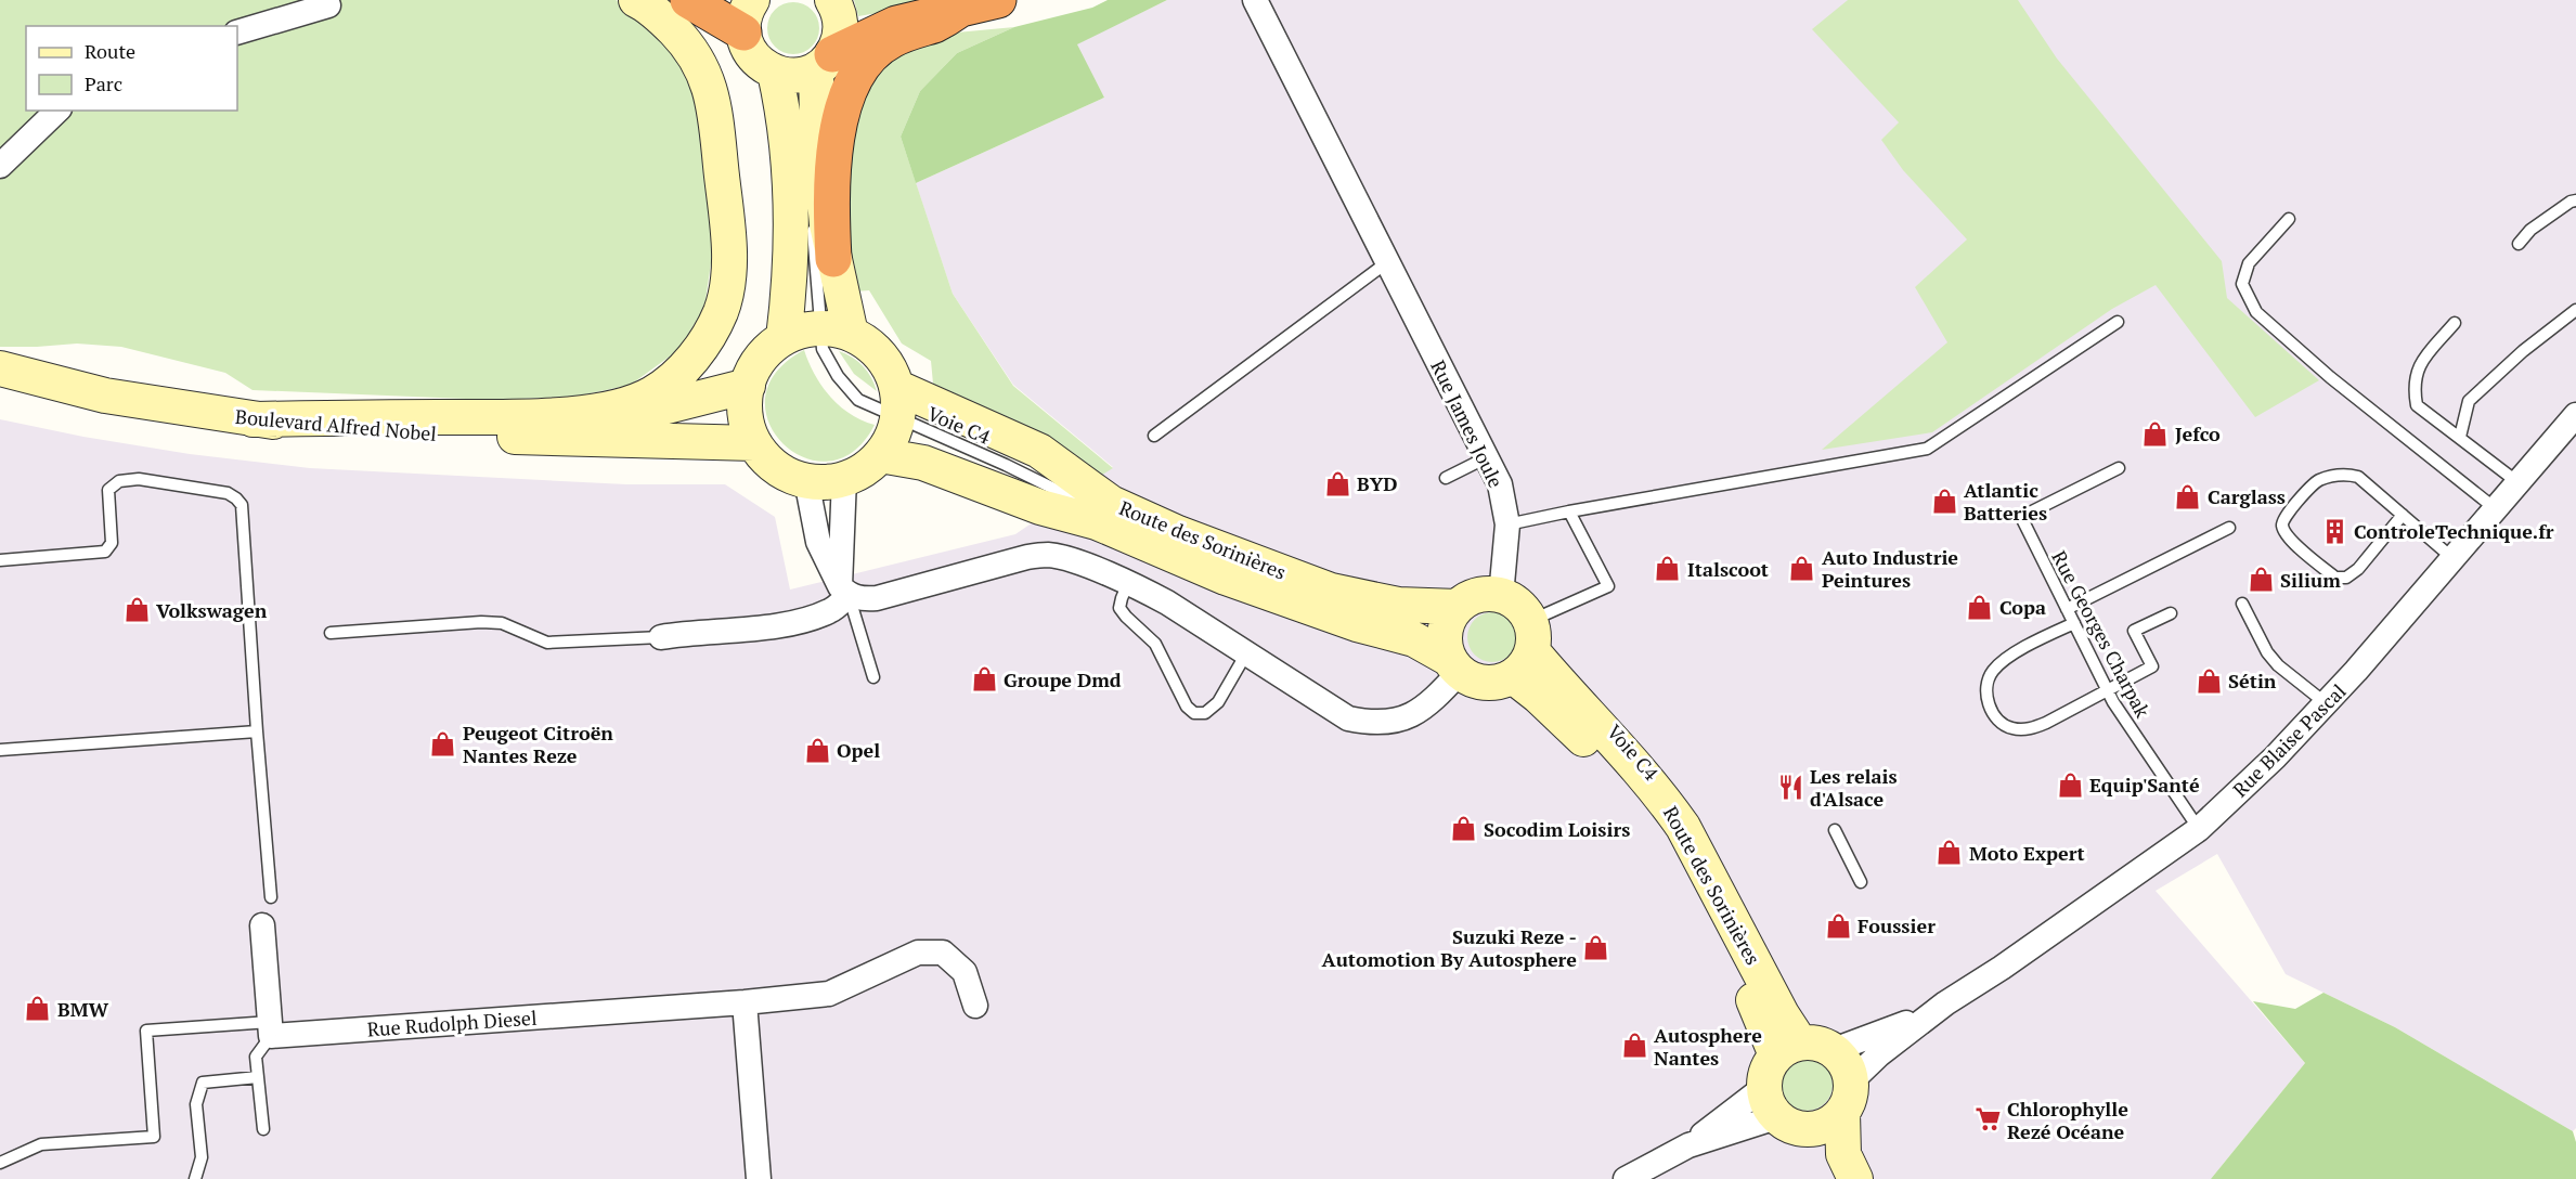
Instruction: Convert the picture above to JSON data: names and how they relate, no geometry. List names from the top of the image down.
{
  "streets": {
    "main road": ["Boulevard Alfred Nobel", "Route des Sorinières"],
    "street": ["Rue James Joule", "Rue Blaise Pascal", "Rue Rudolph Diesel"],
    "lane": ["Voie C4", "Rue Georges Charpak"]
  },
  "crossings": [
    ["Rue James Joule", "Route des Sorinières"],
    ["Voie C4", "Route des Sorinières"],
    ["Route des Sorinières", "Rue Blaise Pascal"],
    ["Rue Georges Charpak", "Rue Blaise Pascal"]
  ],
  "places": {
    "shop": [
      "Jefco",
      "BYD",
      "Carglass",
      "Atlantic Batteries",
      "Auto Industrie Peintures",
      "Italscoot",
      "Silium",
      "Copa",
      "Volkswagen",
      "Groupe Dmd",
      "Sétin",
      "Peugeot Citroën Nantes Reze",
      "Opel",
      "Equip'Santé",
      "Socodim Loisirs",
      "Moto Expert",
      "Foussier",
      "Suzuki Reze - Automotion By Autosphere",
      "BMW",
      "Autosphere Nantes"
    ],
    "building": ["ControleTechnique.fr"],
    "restaurant": ["Les relais d'Alsace"],
    "supermarket": ["Chlorophylle Rezé Océane"]
  },
  "legend": ["Route", "Parc"]
}
